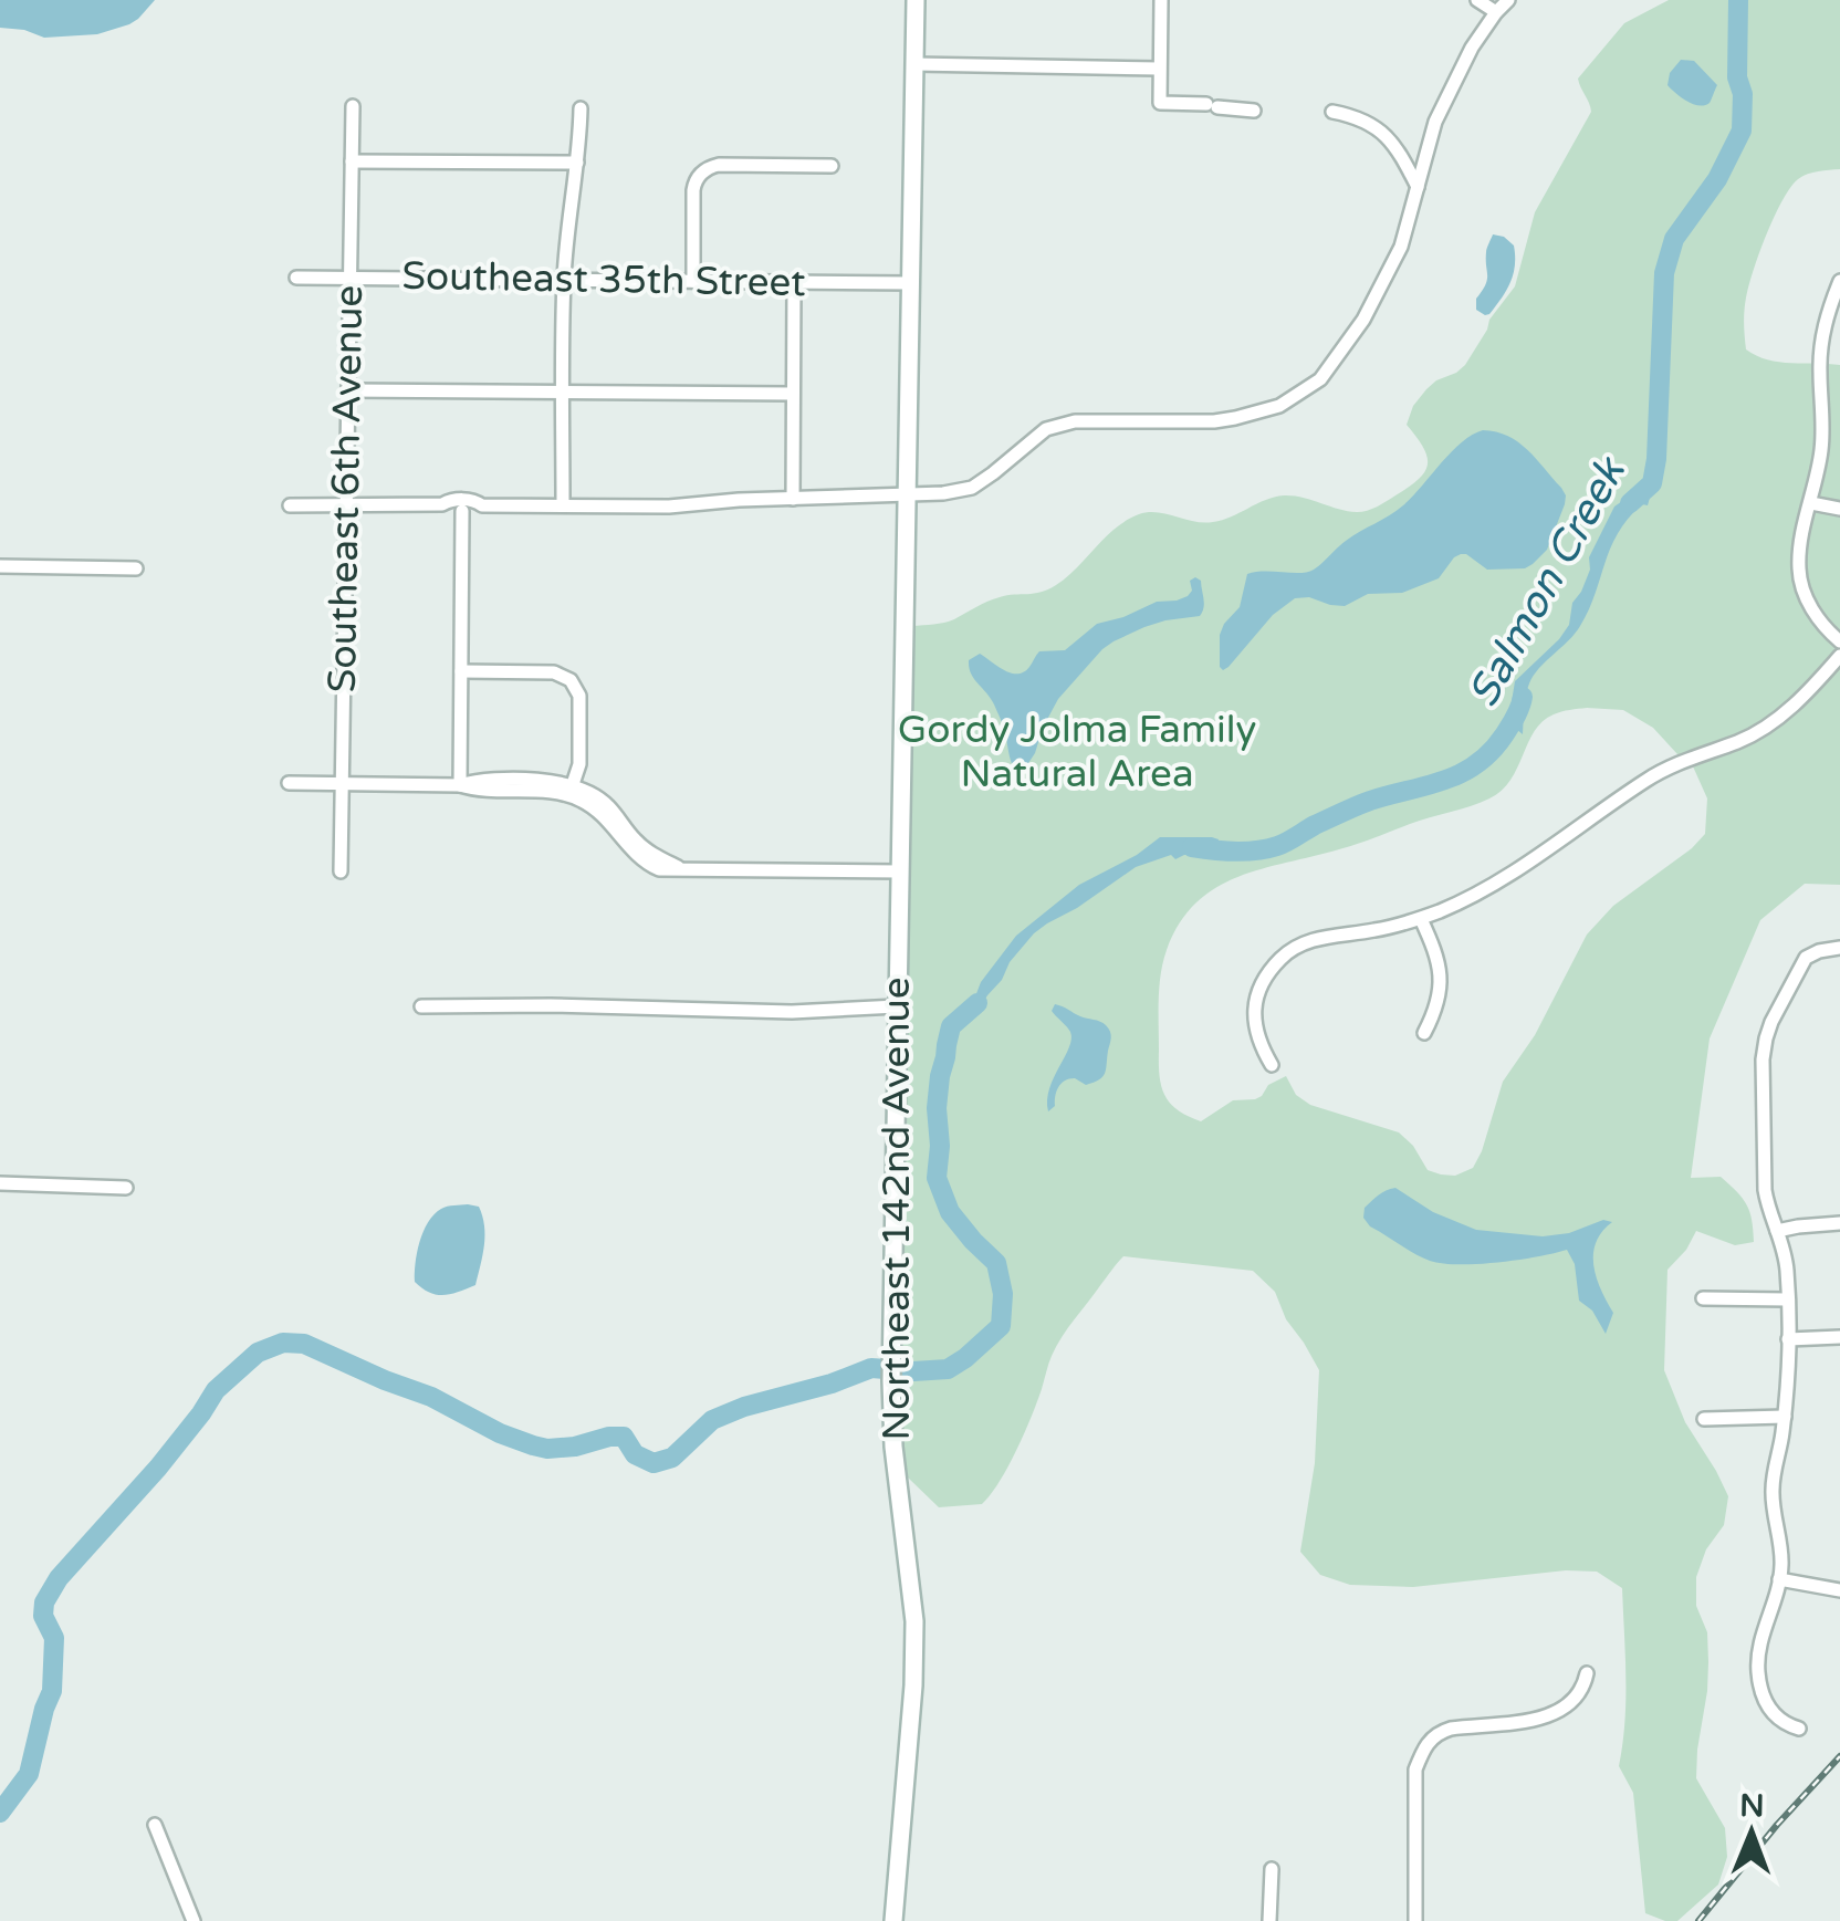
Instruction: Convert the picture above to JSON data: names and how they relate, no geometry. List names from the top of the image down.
{
  "streets": {
    "street": ["Southeast 35th Street", "Southeast 6th Avenue", "Northeast 142nd Avenue"]
  },
  "crossings": [
    ["Southeast 35th Street", "Southeast 6th Avenue"],
    ["Southeast 35th Street", "Northeast 142nd Avenue"]
  ],
  "water": ["Salmon Creek"],
  "parks": ["Gordy Jolma Family Natural Area"],
  "north": "top"
}
